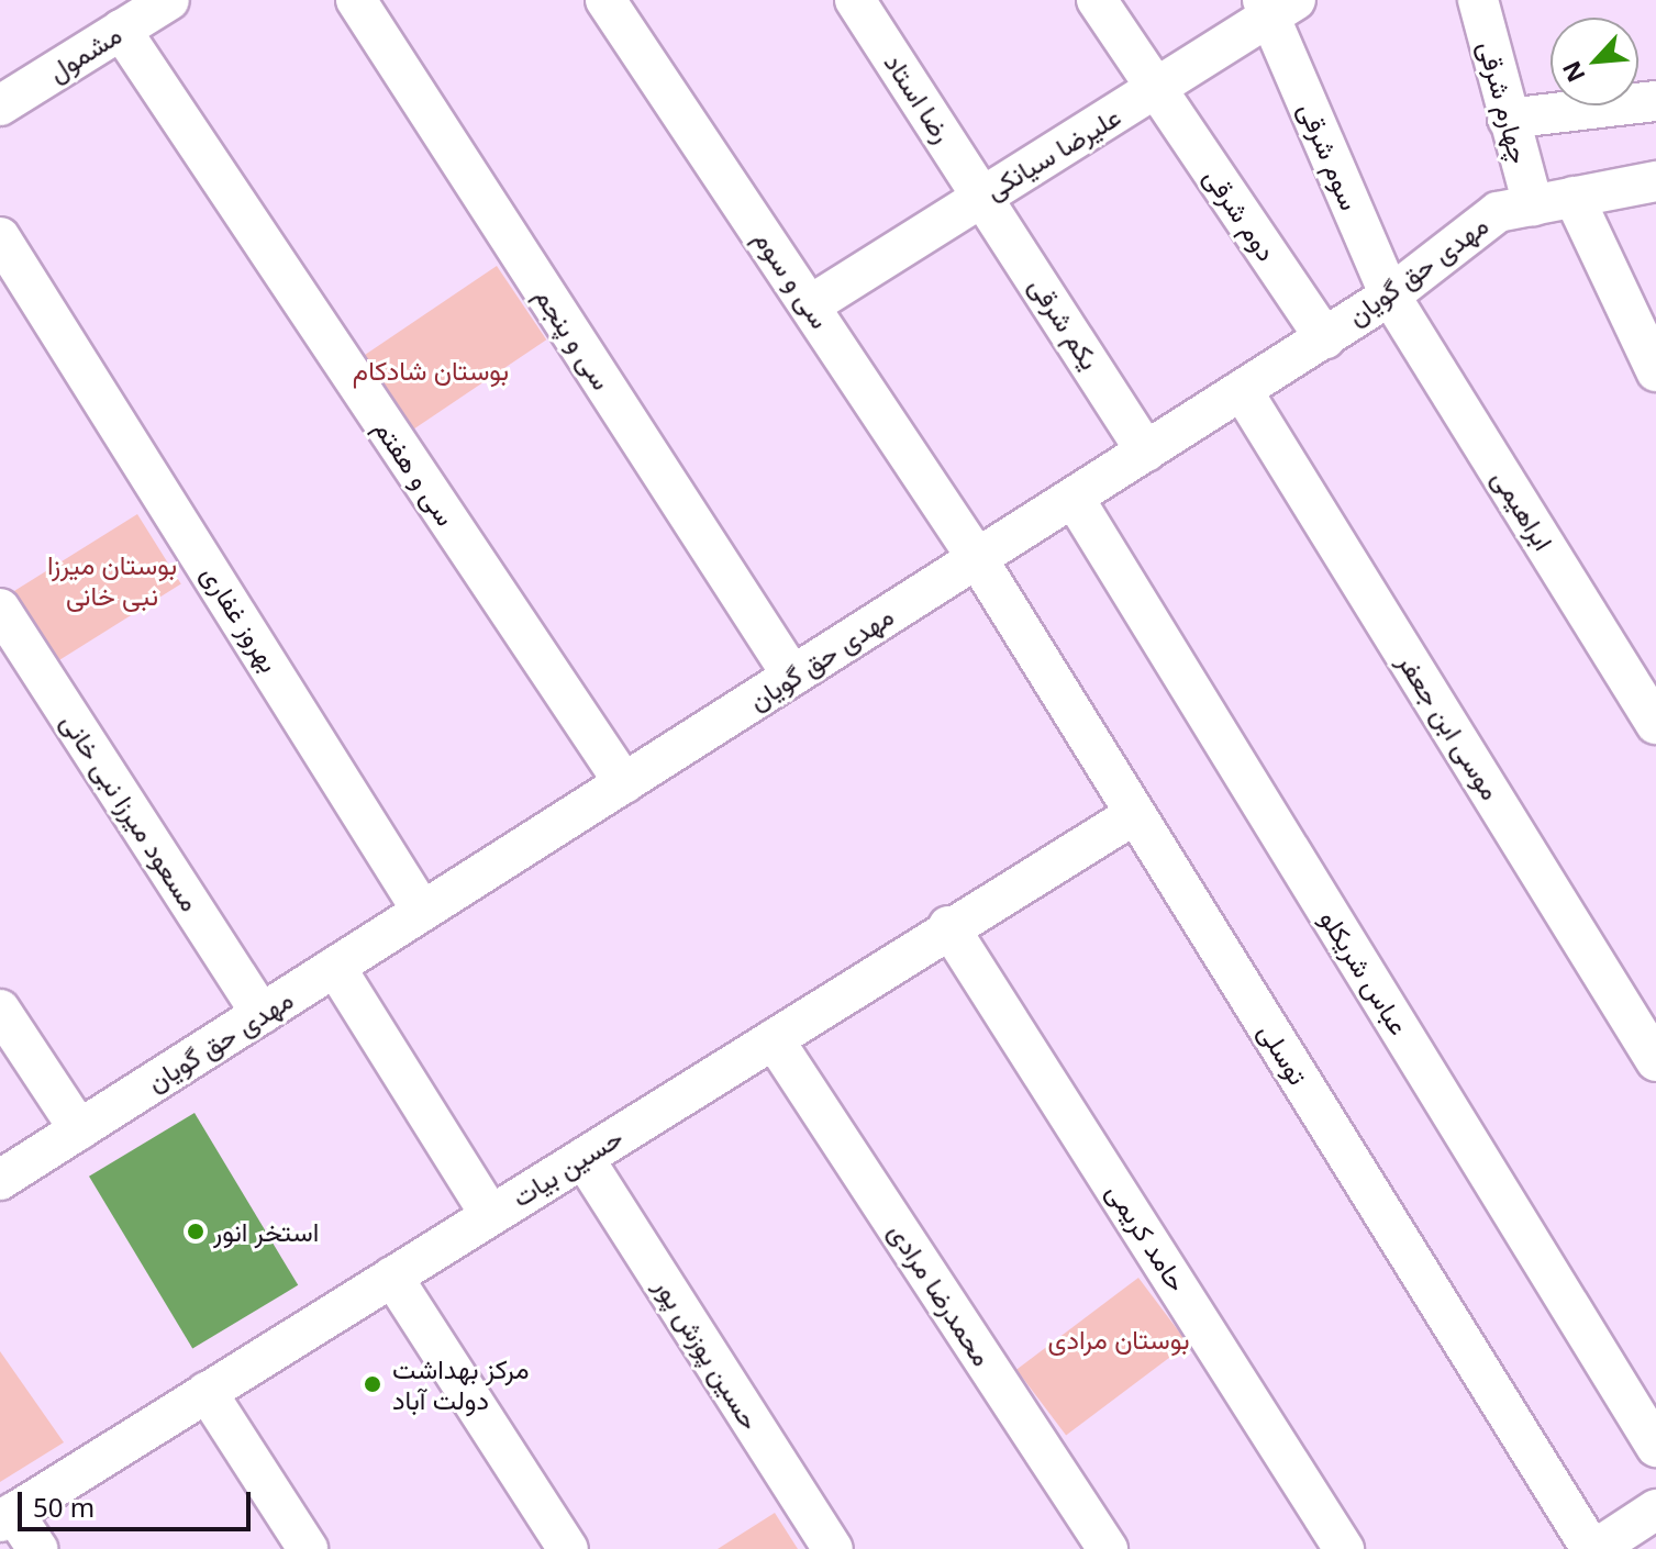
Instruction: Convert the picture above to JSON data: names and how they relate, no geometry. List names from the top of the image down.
{
  "streets": {
    "street": [
      "مشمول",
      "رضا استاد",
      "چهارم شرقی",
      "علیرضا سیانکی",
      "سوم شرقی",
      "دوم شرقی",
      "مهدی حق گویان",
      "سی و سوم",
      "یکم شرقی",
      "سی و پنجم",
      "سی و هفتم",
      "ابراهیمی",
      "بهروز غفاری",
      "موسی ابن جعفر",
      "مسعود میرزا نبی خانی",
      "عباس شریکلو",
      "توسلی",
      "حسین بیات",
      "حامد کریمی",
      "محمدرضا مرادی",
      "حسین پوزش پور"
    ]
  },
  "crossings": [
    ["مشمول", "سی و هفتم"],
    ["رضا استاد", "علیرضا سیانکی"],
    ["رضا استاد", "یکم شرقی"],
    ["چهارم شرقی", "مهدی حق گویان"],
    ["علیرضا سیانکی", "سوم شرقی"],
    ["علیرضا سیانکی", "دوم شرقی"],
    ["علیرضا سیانکی", "سی و سوم"],
    ["علیرضا سیانکی", "یکم شرقی"],
    ["سوم شرقی", "مهدی حق گویان"],
    ["سوم شرقی", "ابراهیمی"],
    ["دوم شرقی", "مهدی حق گویان"],
    ["مهدی حق گویان", "سی و سوم"],
    ["مهدی حق گویان", "یکم شرقی"],
    ["مهدی حق گویان", "سی و پنجم"],
    ["مهدی حق گویان", "سی و هفتم"],
    ["مهدی حق گویان", "ابراهیمی"],
    ["مهدی حق گویان", "بهروز غفاری"],
    ["مهدی حق گویان", "موسی ابن جعفر"],
    ["مهدی حق گویان", "مسعود میرزا نبی خانی"],
    ["مهدی حق گویان", "عباس شریکلو"],
    ["مهدی حق گویان", "توسلی"],
    ["سی و سوم", "توسلی"],
    ["توسلی", "حسین بیات"],
    ["حسین بیات", "حامد کریمی"],
    ["حسین بیات", "محمدرضا مرادی"],
    ["حسین بیات", "حسین پوزش پور"]
  ],
  "parks": ["بوستان شادکام", "بوستان میرزا نبی خانی", "بوستان مرادی"],
  "places": ["استخر انور", "مرکز بهداشت دولت آباد"],
  "scale_bar": "50 m",
  "north": "bottom left"
}
